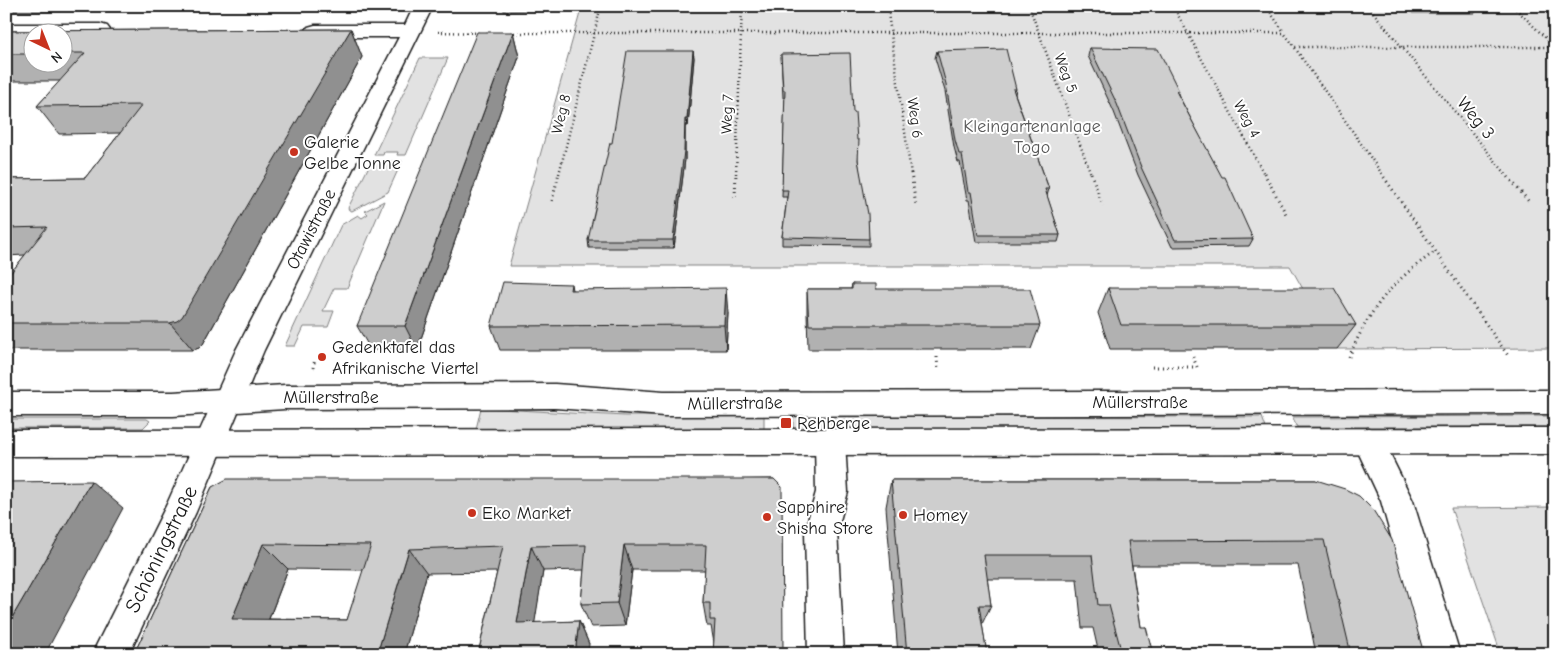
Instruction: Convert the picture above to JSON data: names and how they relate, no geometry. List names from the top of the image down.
{
  "streets": {
    "main road": ["Otawistraße", "Müllerstraße", "Schöningstraße"],
    "path": [
      "Weg 5",
      "Weg 8",
      "Weg 7",
      "Weg 6",
      "Weg 3",
      "Weg 4"
    ]
  },
  "crossings": [
    ["Otawistraße", "Müllerstraße"],
    ["Otawistraße", "Schöningstraße"]
  ],
  "parks": ["Kleingartenanlage Togo"],
  "places": {
    "other": [
      "Galerie Gelbe Tonne",
      "Gedenktafel das Afrikanische Viertel",
      "Eko Market",
      "Homey",
      "Sapphire Shisha Store"
    ],
    "transit": ["Rehberge"]
  },
  "north": "bottom right"
}
